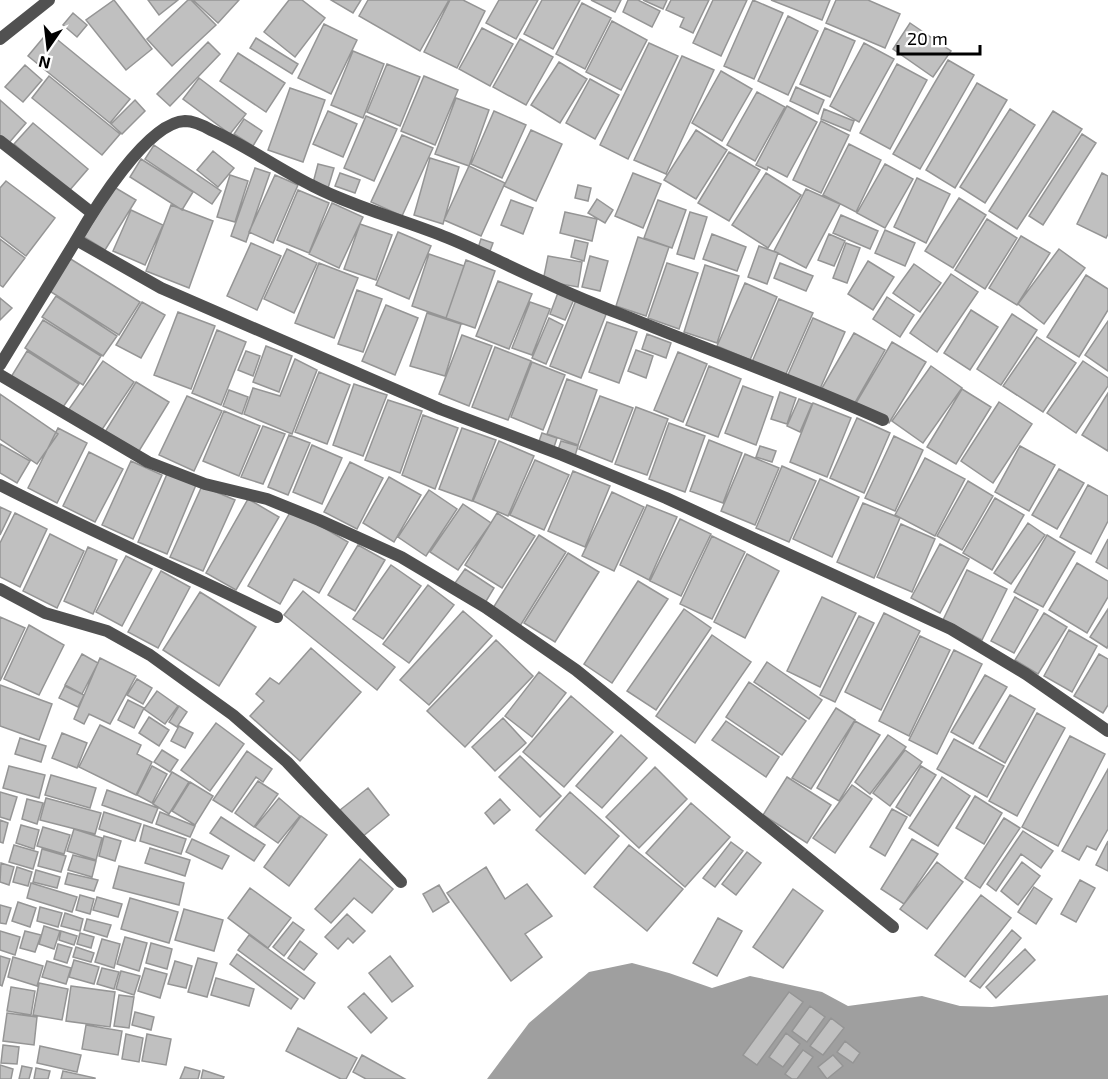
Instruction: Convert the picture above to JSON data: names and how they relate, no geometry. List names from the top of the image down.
{
  "scale_bar": "20 m",
  "north": "bottom"
}
